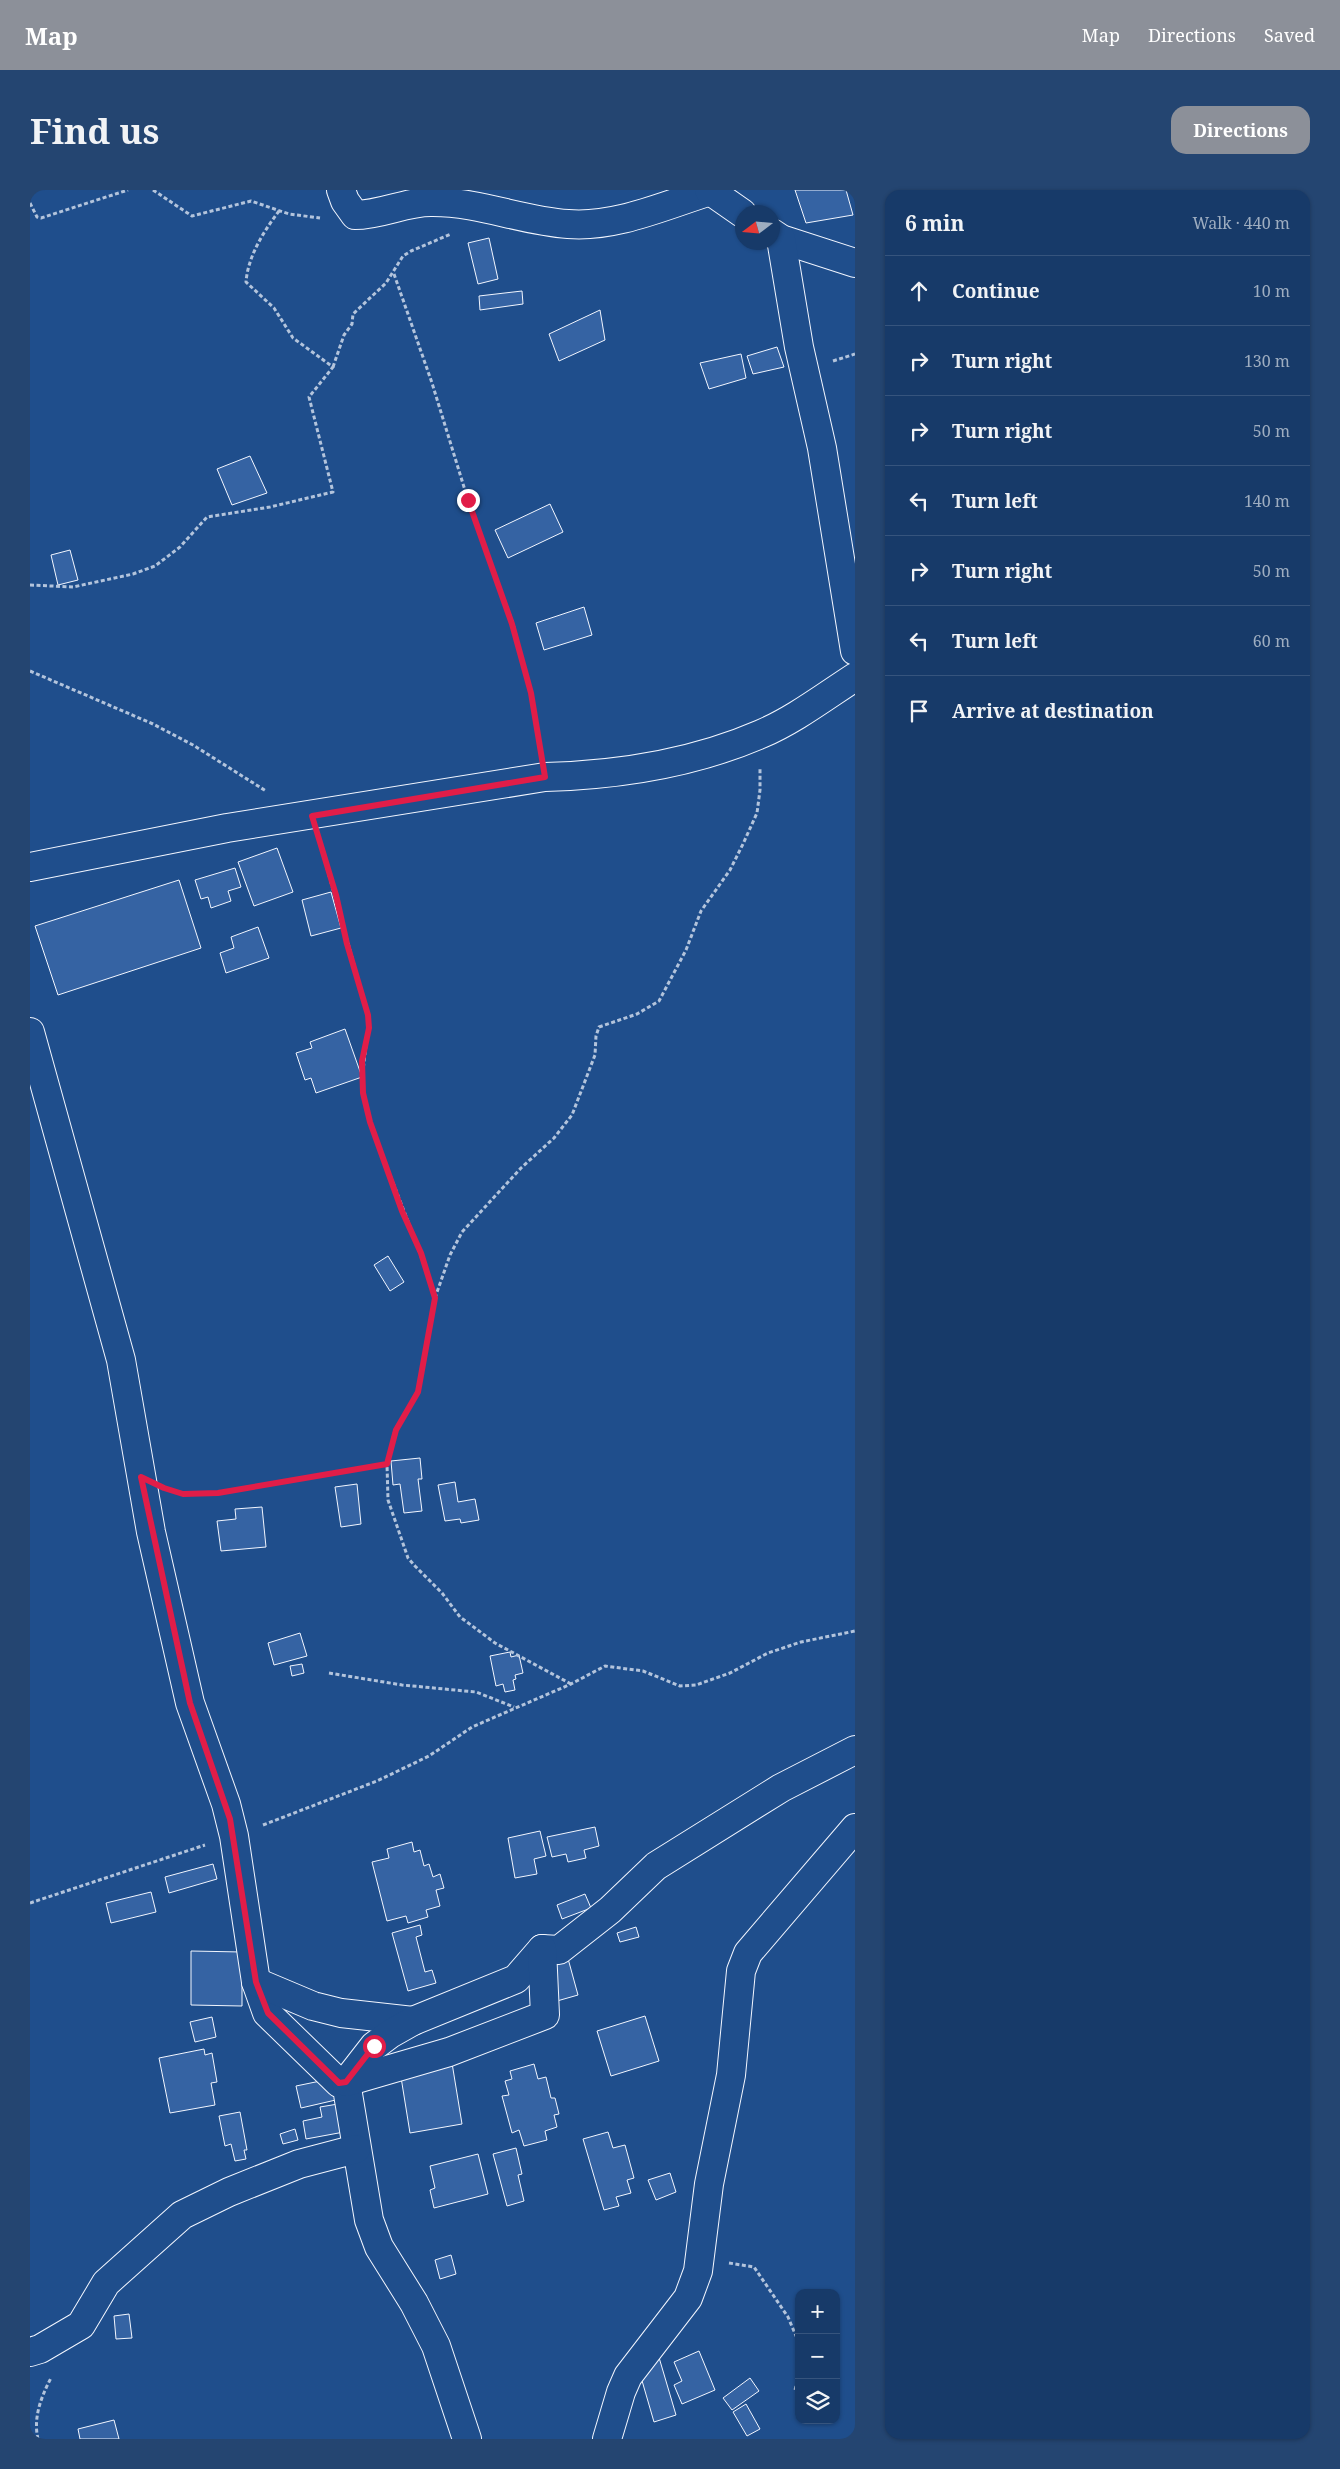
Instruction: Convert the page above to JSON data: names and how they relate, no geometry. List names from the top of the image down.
{
  "north": "left",
  "page": {
    "header": "Map",
    "nav": ["Map", "Directions", "Saved"],
    "buttons": "Directions",
    "title": "Find us",
    "heading": ["6 min", "Walk · 440 m"],
    "list": [
      ["Continue", "10 m"],
      ["Turn right", "130 m"],
      ["Turn right", "50 m"],
      ["Turn left", "140 m"],
      ["Turn right", "50 m"],
      ["Turn left", "60 m"],
      "Arrive at destination"
    ],
    "map_buttons": ["+", "−"]
  }
}
